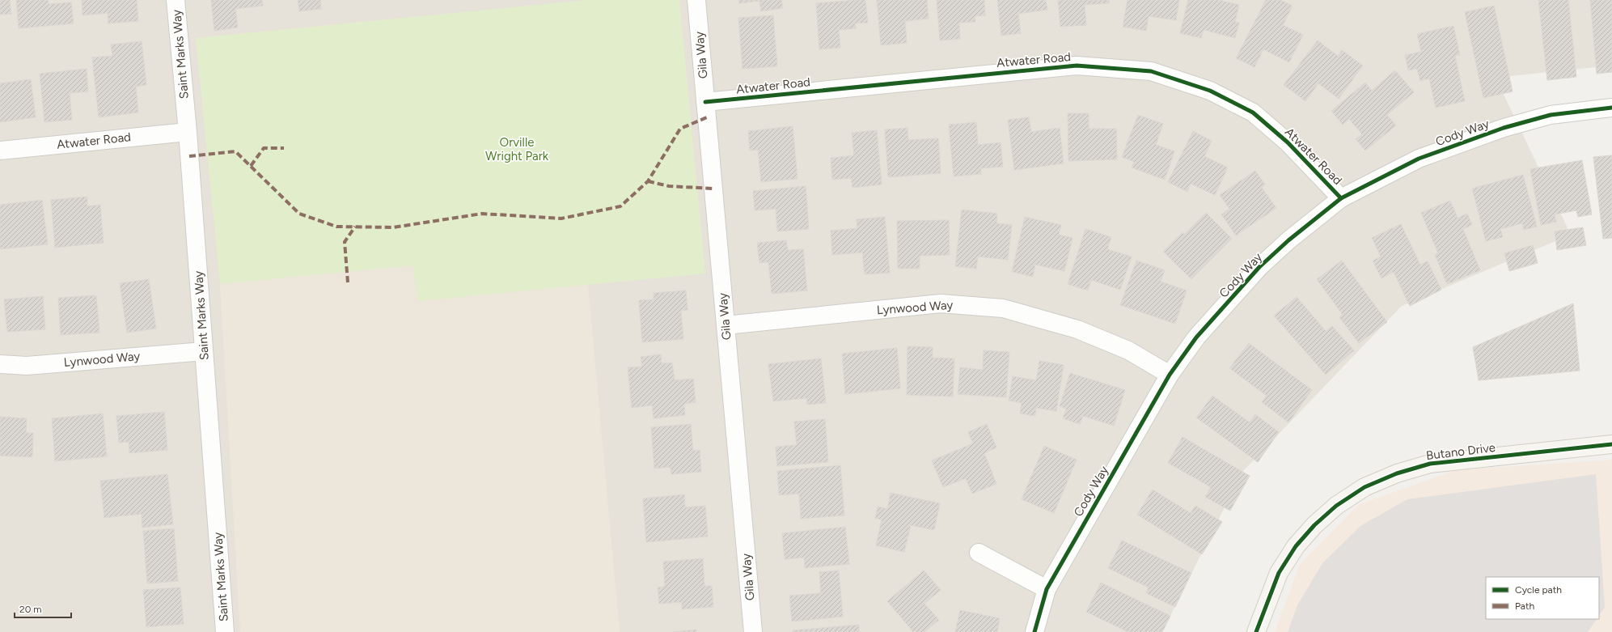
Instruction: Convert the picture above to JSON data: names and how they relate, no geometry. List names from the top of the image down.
{
  "streets": {
    "street": [
      "Saint Marks Way",
      "Gila Way",
      "Atwater Road",
      "Cody Way",
      "Lynwood Way",
      "Butano Drive"
    ]
  },
  "crossings": [
    ["Saint Marks Way", "Atwater Road"],
    ["Saint Marks Way", "Lynwood Way"],
    ["Gila Way", "Atwater Road"],
    ["Gila Way", "Lynwood Way"],
    ["Atwater Road", "Cody Way"],
    ["Cody Way", "Lynwood Way"]
  ],
  "parks": ["Orville Wright Park"],
  "legend": ["Cycle path", "Path"],
  "scale_bar": "20 m"
}
